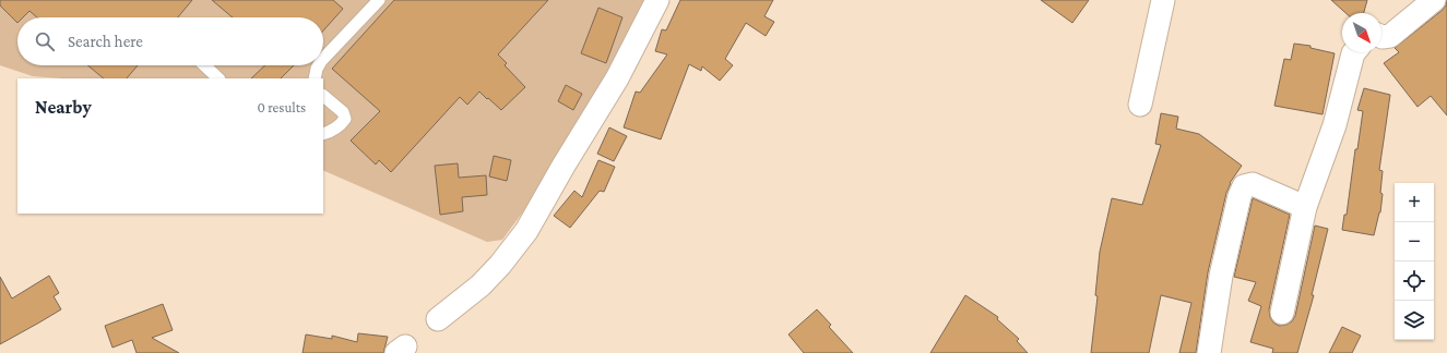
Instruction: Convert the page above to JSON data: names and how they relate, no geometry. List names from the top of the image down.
{
  "north": "bottom right",
  "page": {
    "search": "Search here",
    "heading": ["Nearby", "0 results"],
    "map_buttons": ["+", "−"]
  }
}
